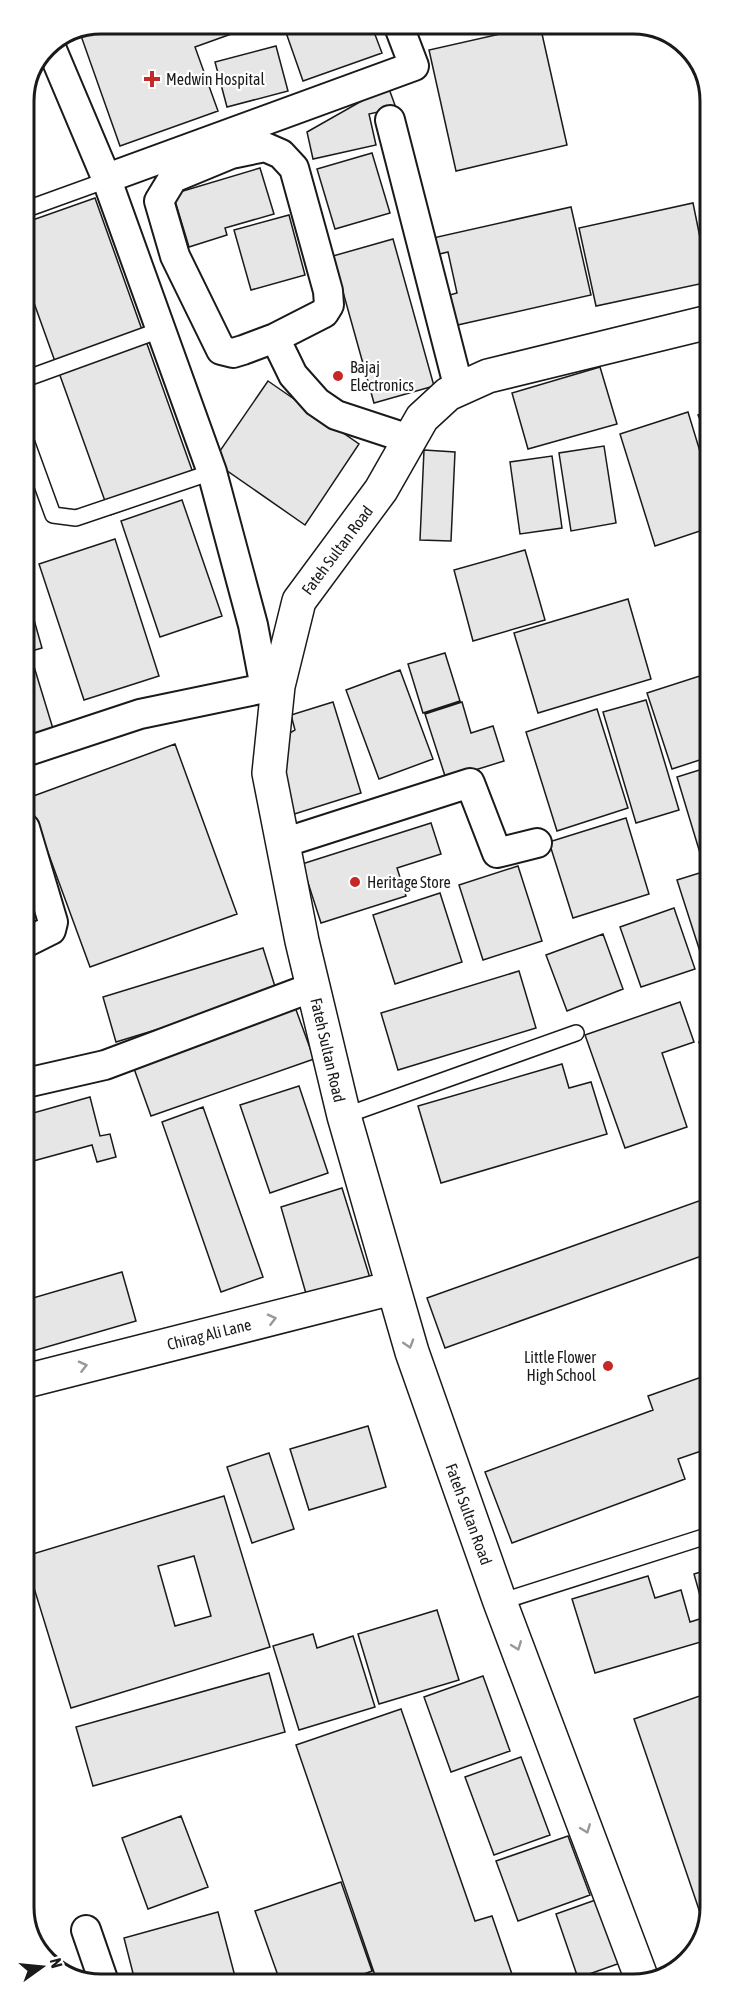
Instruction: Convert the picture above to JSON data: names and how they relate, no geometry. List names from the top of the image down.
{
  "streets": {
    "street": ["Fateh Sultan Road", "Chirag Ali Lane"]
  },
  "crossings": [
    ["Fateh Sultan Road", "Chirag Ali Lane"]
  ],
  "one_way": ["Fateh Sultan Road"],
  "places": {
    "health": ["Medwin Hospital"],
    "other": ["Bajaj Electronics", "Heritage Store", "Little Flower High School"]
  },
  "north": "right"
}
